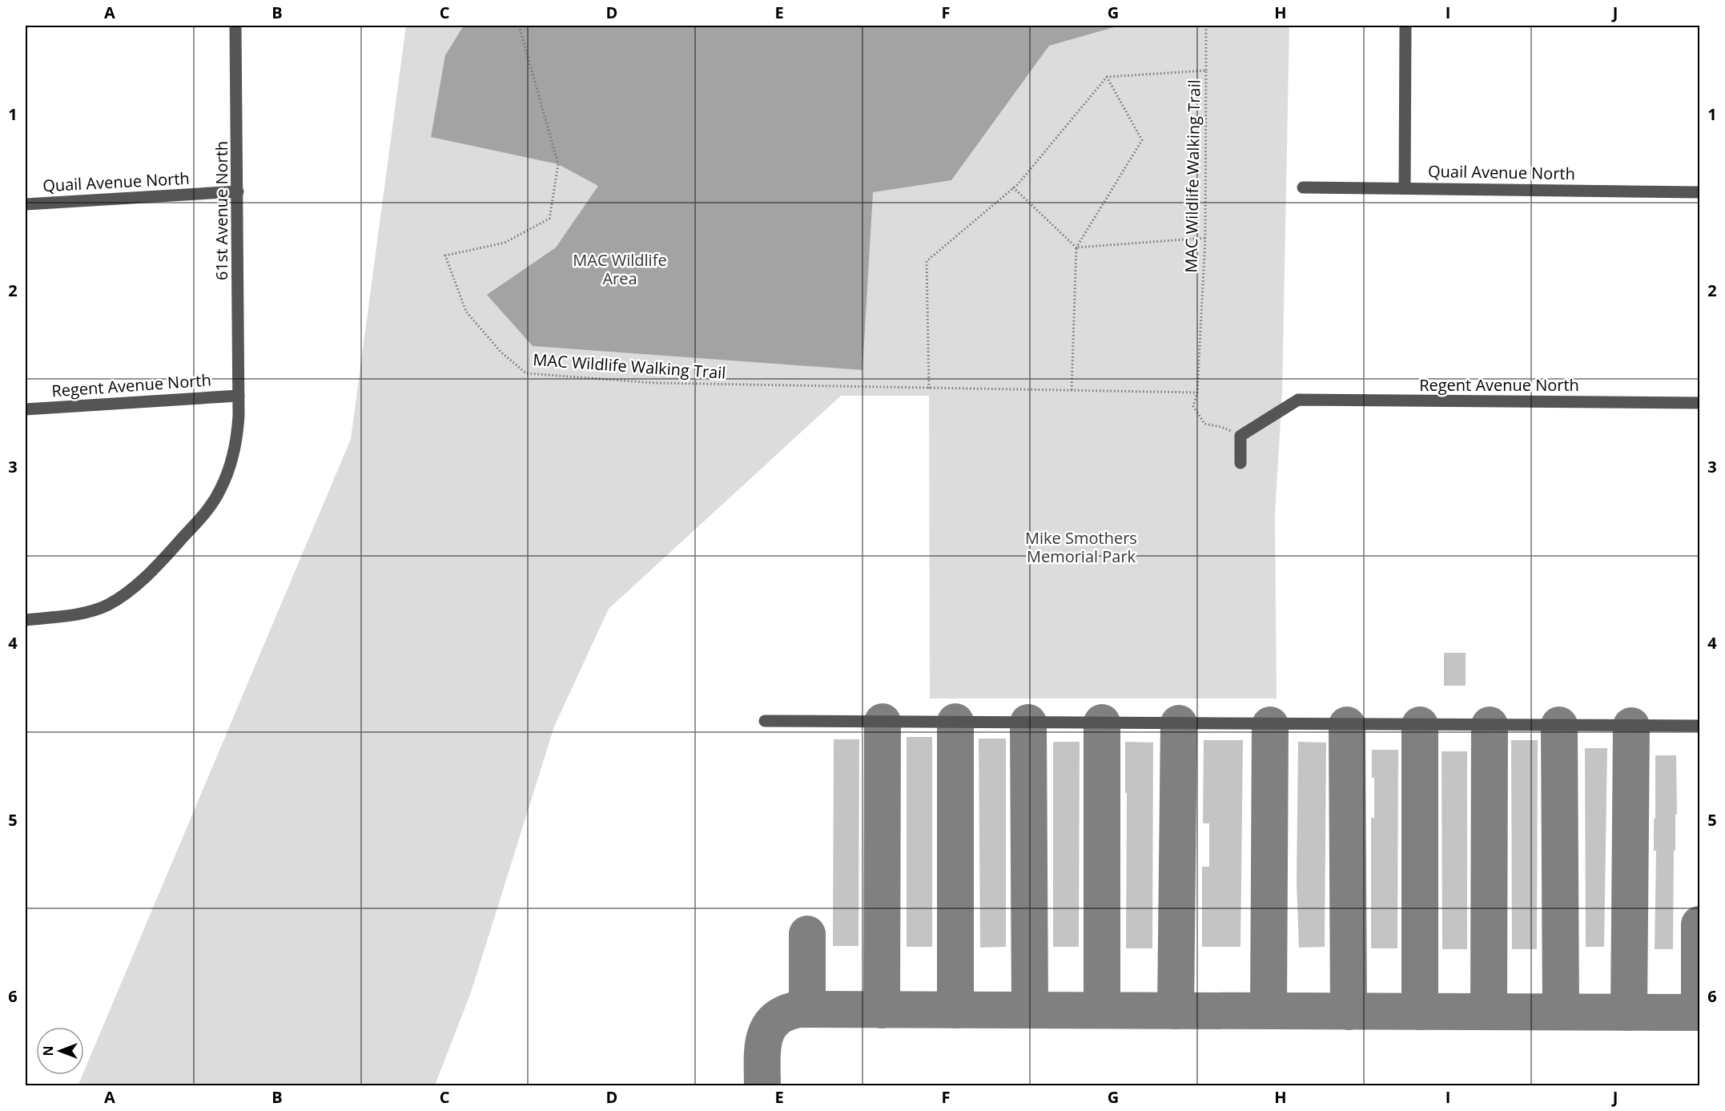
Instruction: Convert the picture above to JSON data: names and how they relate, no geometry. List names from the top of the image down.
{
  "streets": {
    "street": ["Quail Avenue North", "61st Avenue North", "Regent Avenue North"],
    "path": ["MAC Wildlife Walking Trail"]
  },
  "crossings": [
    ["Quail Avenue North", "61st Avenue North"],
    ["MAC Wildlife Walking Trail", "Regent Avenue North"],
    ["61st Avenue North", "Regent Avenue North"]
  ],
  "parks": ["MAC Wildlife Area", "Mike Smothers Memorial Park"],
  "north": "left",
  "grid": {
    "columns": [
      "A",
      "B",
      "C",
      "D",
      "E",
      "F",
      "G",
      "H",
      "I",
      "J"
    ],
    "rows": [
      "1",
      "2",
      "3",
      "4",
      "5",
      "6"
    ]
  }
}
